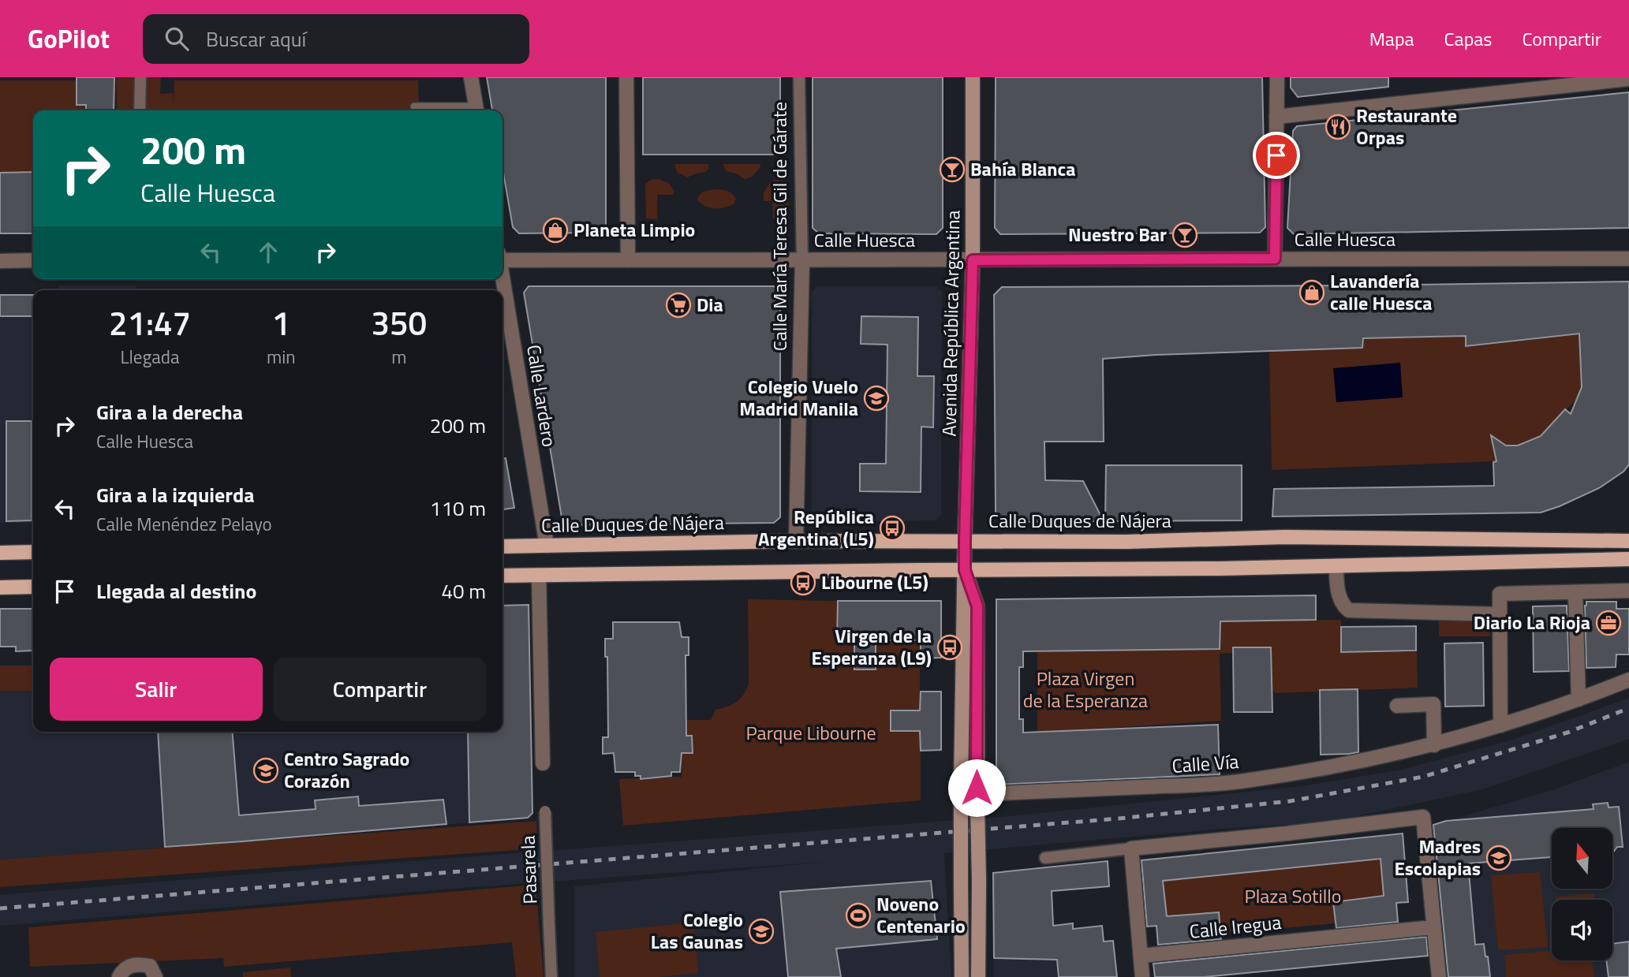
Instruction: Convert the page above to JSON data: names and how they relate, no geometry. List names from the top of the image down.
{
  "streets": {
    "main road": ["Avenida República Argentina", "Calle Duques de Nájera"],
    "street": [
      "Calle María Teresa Gil de Gárate",
      "Calle Huesca",
      "Calle Lardero",
      "Calle Vía",
      "Pasarela",
      "Calle Iregua"
    ]
  },
  "crossings": [
    ["Calle María Teresa Gil de Gárate", "Calle Huesca"],
    ["Calle María Teresa Gil de Gárate", "Calle Duques de Nájera"],
    ["Calle Huesca", "Avenida República Argentina"],
    ["Avenida República Argentina", "Calle Duques de Nájera"],
    ["Avenida República Argentina", "Calle Vía"],
    ["Calle Lardero", "Calle Duques de Nájera"]
  ],
  "parks": ["Plaza Virgen de la Esperanza", "Parque Libourne", "Plaza Sotillo"],
  "places": {
    "restaurant": ["Restaurante Orpas"],
    "bar": ["Bahía Blanca", "Nuestro Bar"],
    "shop": ["Planeta Limpio", "Lavandería calle Huesca"],
    "supermarket": ["Dia"],
    "school or university": [
      "Colegio Vuelo Madrid Manila",
      "Centro Sagrado Corazón",
      "Madres Escolapias",
      "Colegio Las Gaunas"
    ],
    "bus stop": ["República Argentina (L5)", "Libourne (L5)", "Virgen de la Esperanza (L9)"],
    "office": ["Diario La Rioja"],
    "sports": ["Noveno Centenario"]
  },
  "north": "top",
  "page": {
    "header": "GoPilot",
    "search": "Buscar aquí",
    "nav": ["Mapa", "Capas", "Compartir"],
    "turn": ["200 m", "Calle Huesca"],
    "eta": [
      "21:47",
      "Llegada",
      "1",
      "min",
      "350",
      "m"
    ],
    "list": [
      {
        "name": "Gira a la derecha",
        "note": "Calle Huesca",
        "value": "200 m"
      },
      {
        "name": "Gira a la izquierda",
        "note": "Calle Menéndez Pelayo",
        "value": "110 m"
      },
      {
        "name": "Llegada al destino",
        "value": "40 m"
      }
    ],
    "buttons": ["Salir", "Compartir"]
  }
}
